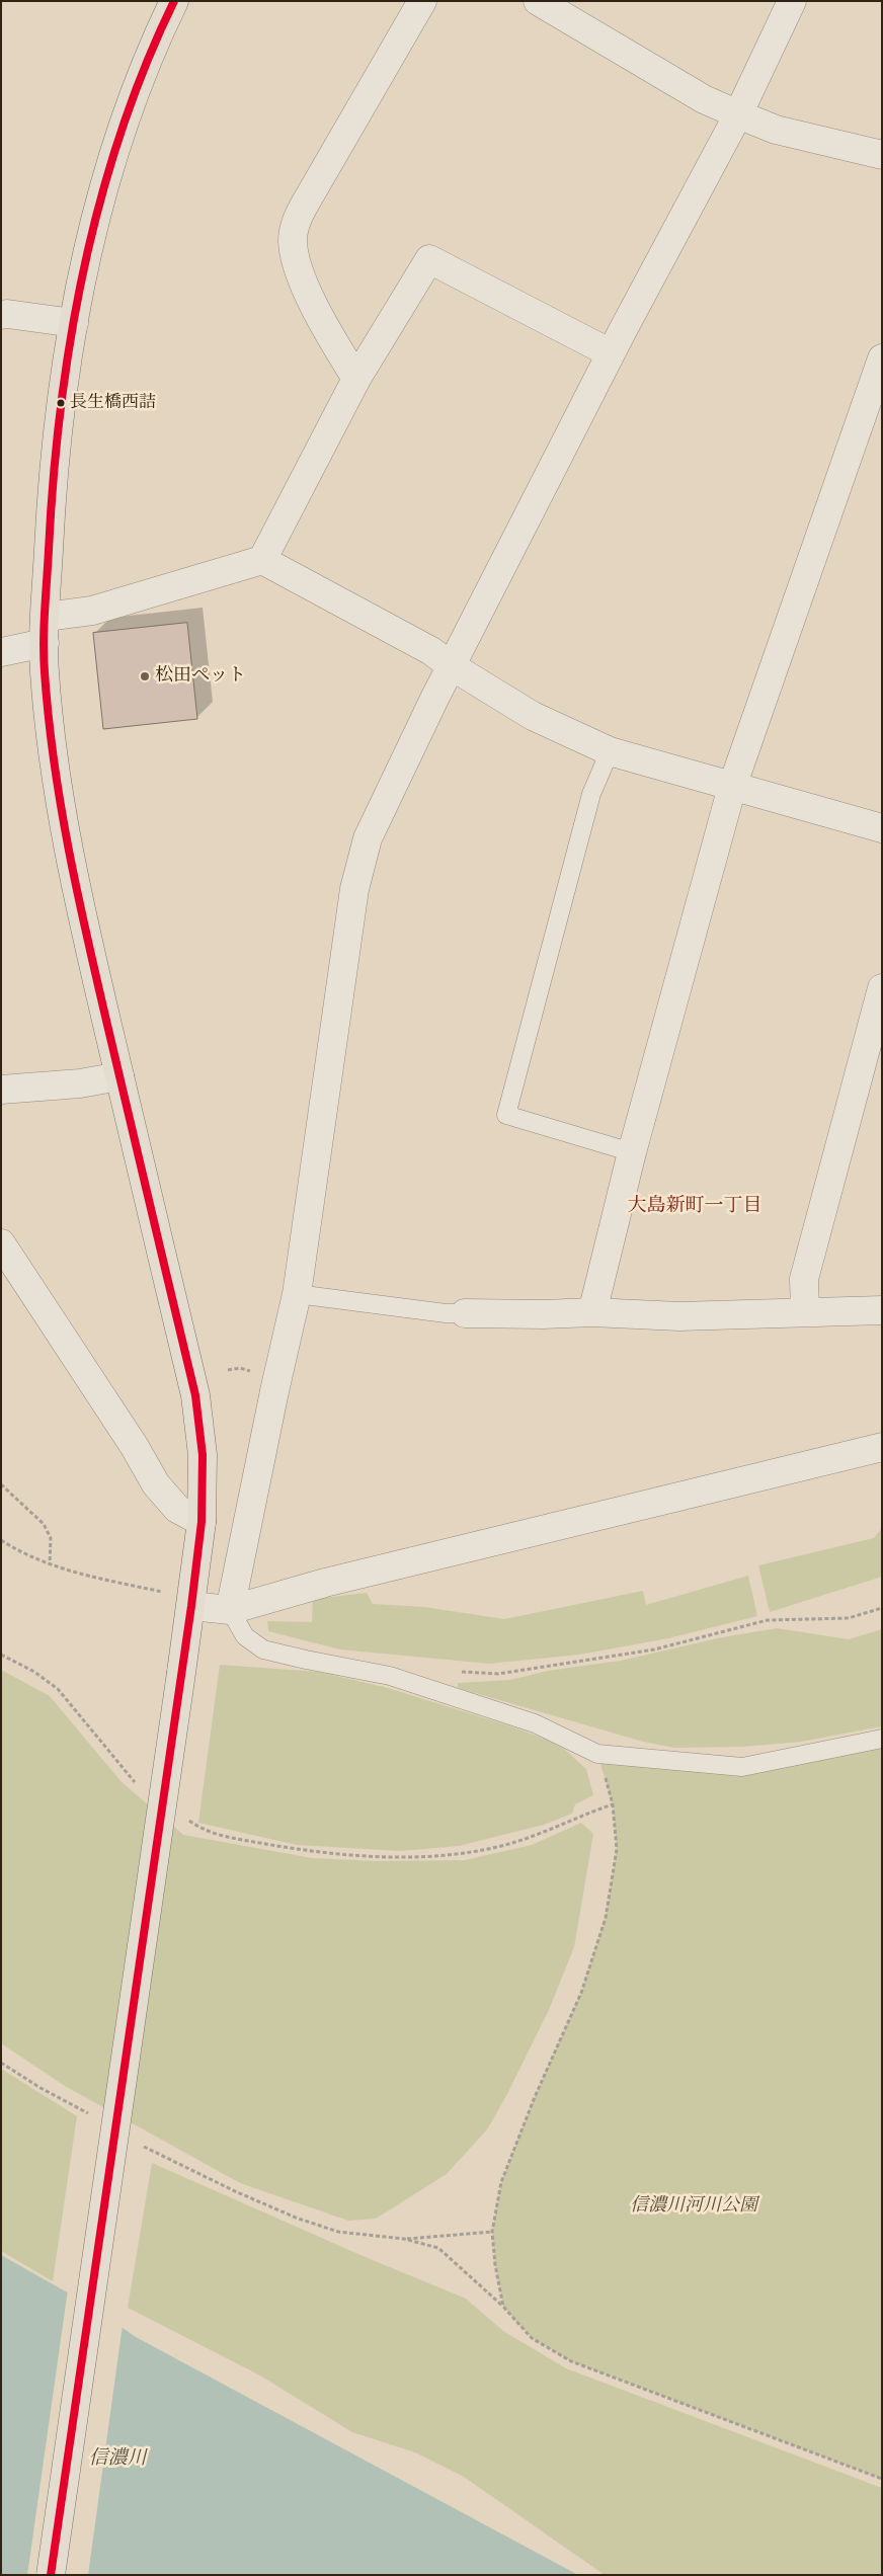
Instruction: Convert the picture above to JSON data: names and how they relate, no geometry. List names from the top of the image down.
{
  "districts": ["大島新町一丁目"],
  "water": ["信濃川"],
  "parks": ["信濃川河川公園"],
  "places": ["長生橋西詰", "松田ペット"]
}
